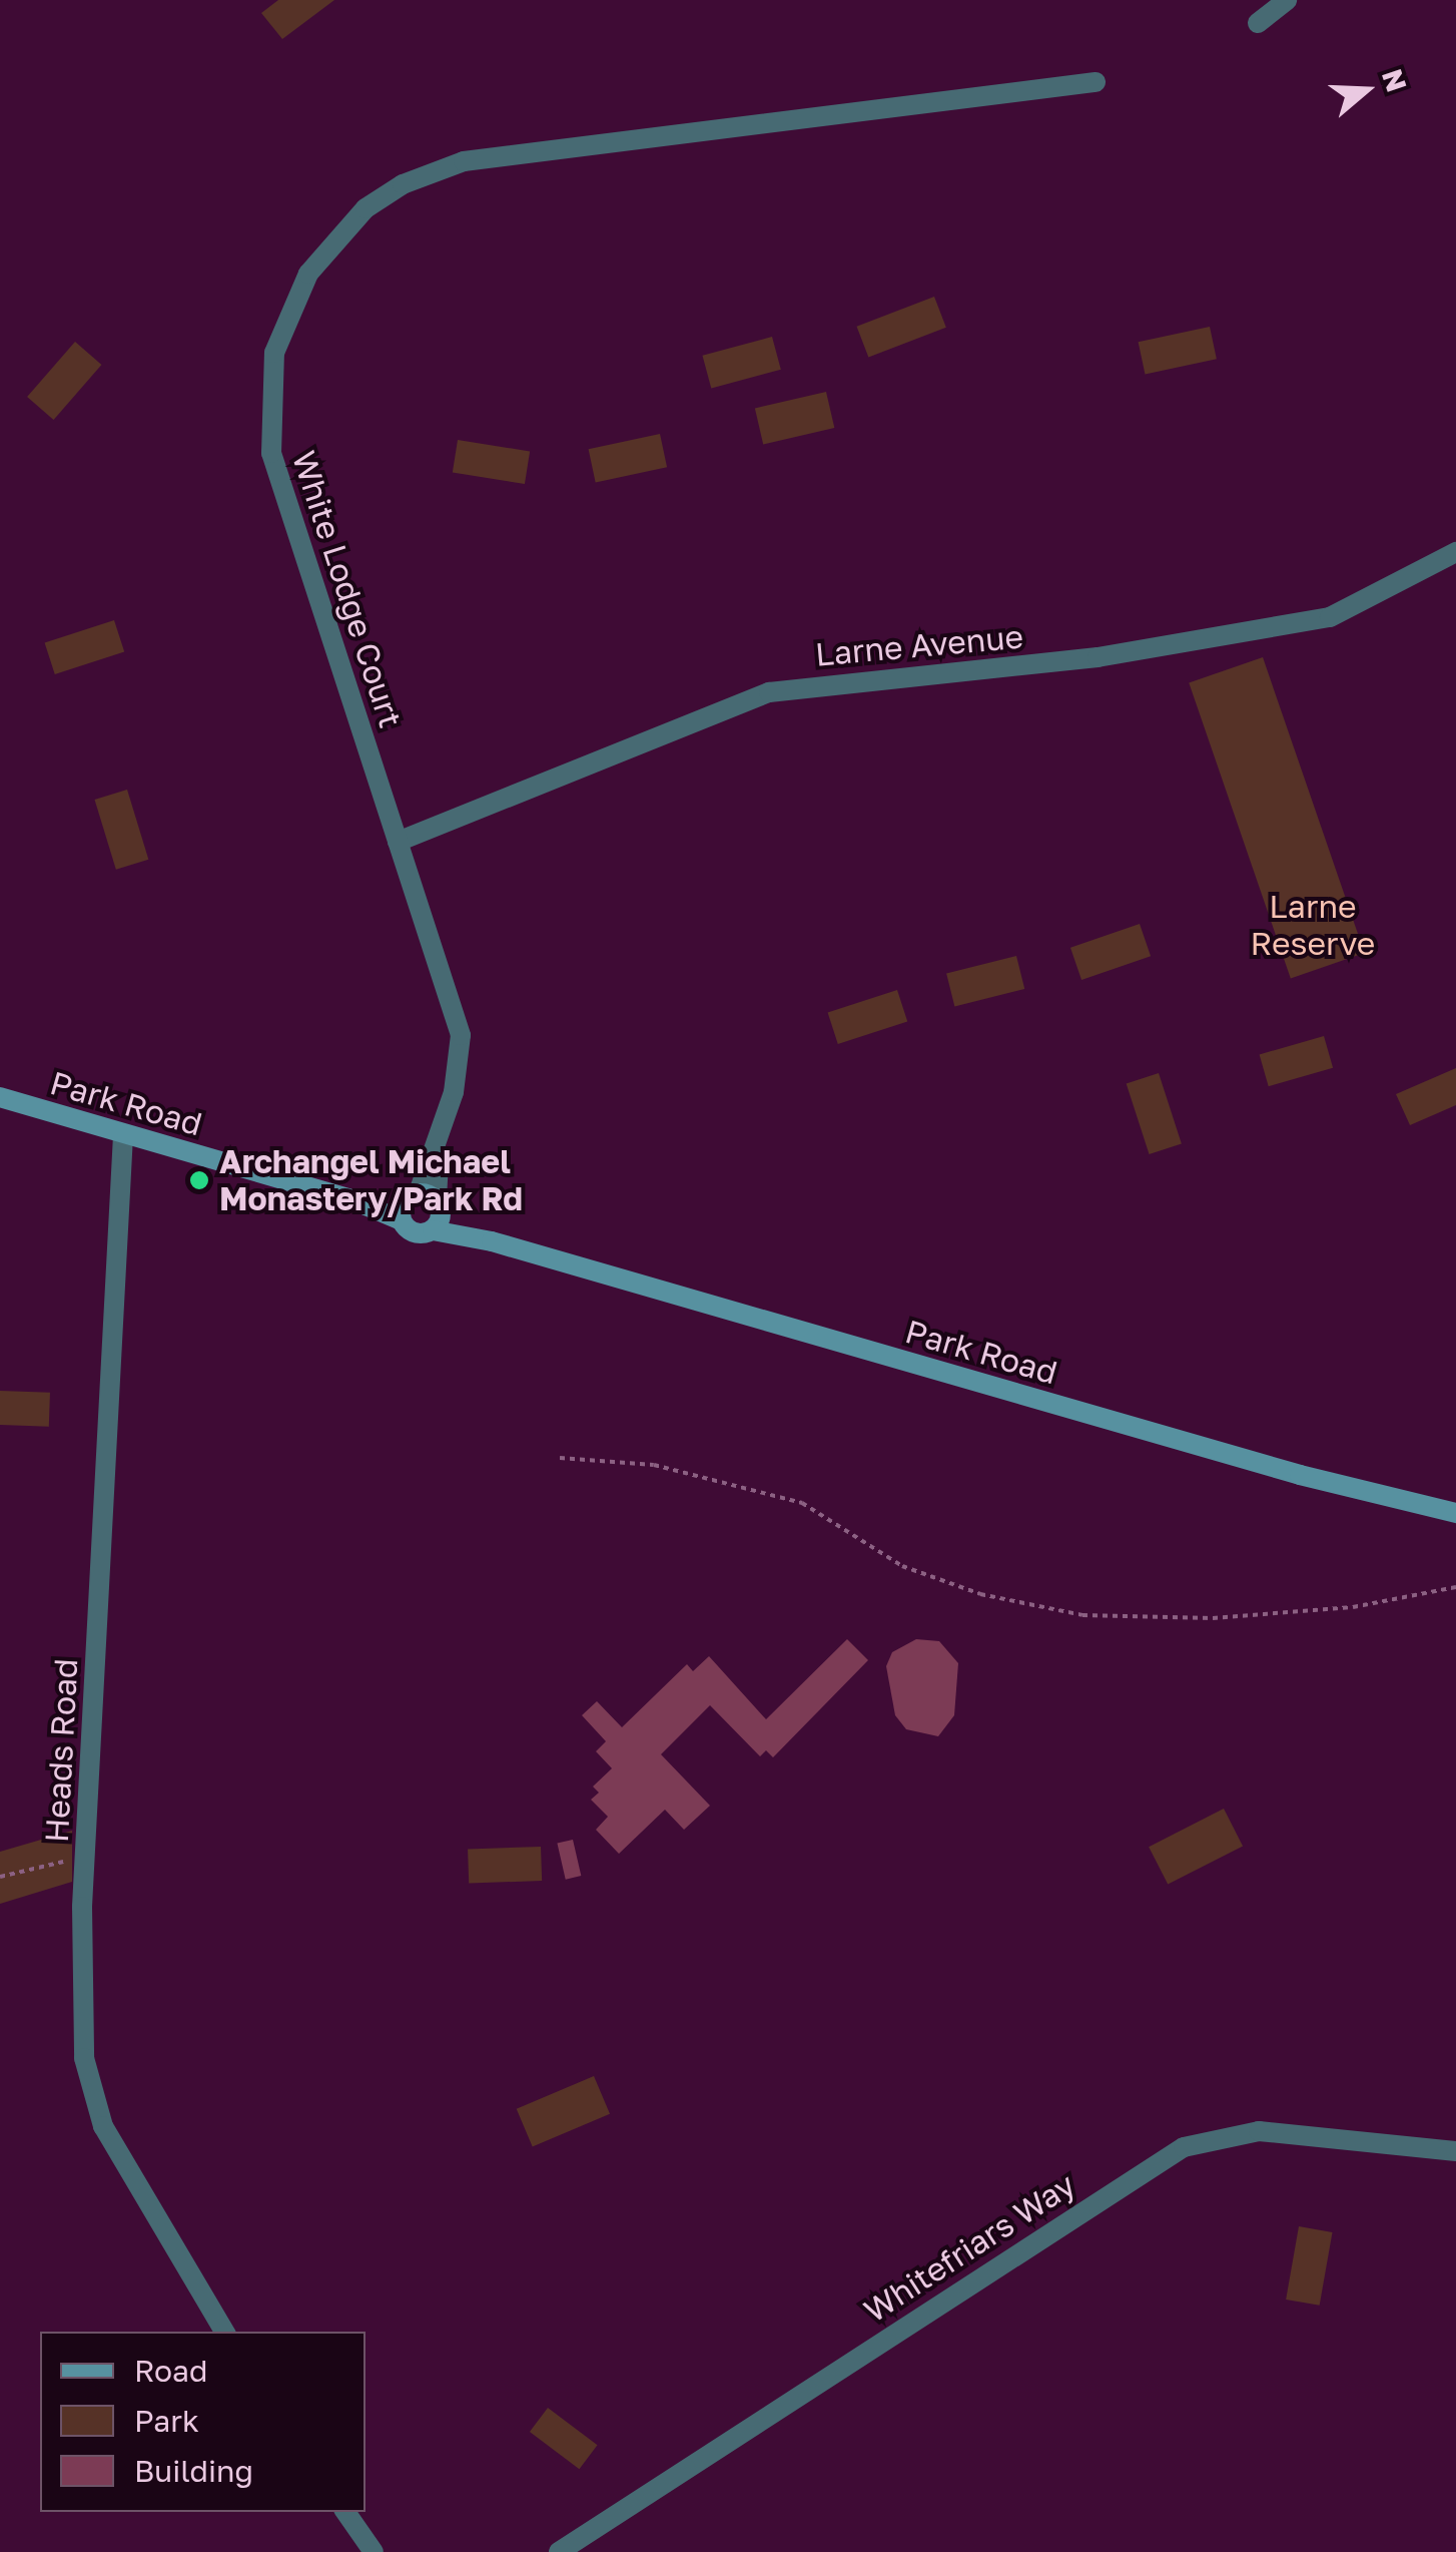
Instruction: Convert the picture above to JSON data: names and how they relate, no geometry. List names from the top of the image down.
{
  "streets": {
    "street": [
      "White Lodge Court",
      "Larne Avenue",
      "Park Road",
      "Heads Road",
      "Whitefriars Way"
    ]
  },
  "crossings": [
    ["White Lodge Court", "Larne Avenue"],
    ["White Lodge Court", "Park Road"],
    ["Park Road", "Heads Road"]
  ],
  "parks": ["Larne Reserve"],
  "places": ["Archangel Michael Monastery/Park Rd"],
  "legend": ["Road", "Park", "Building"],
  "north": "right"
}
